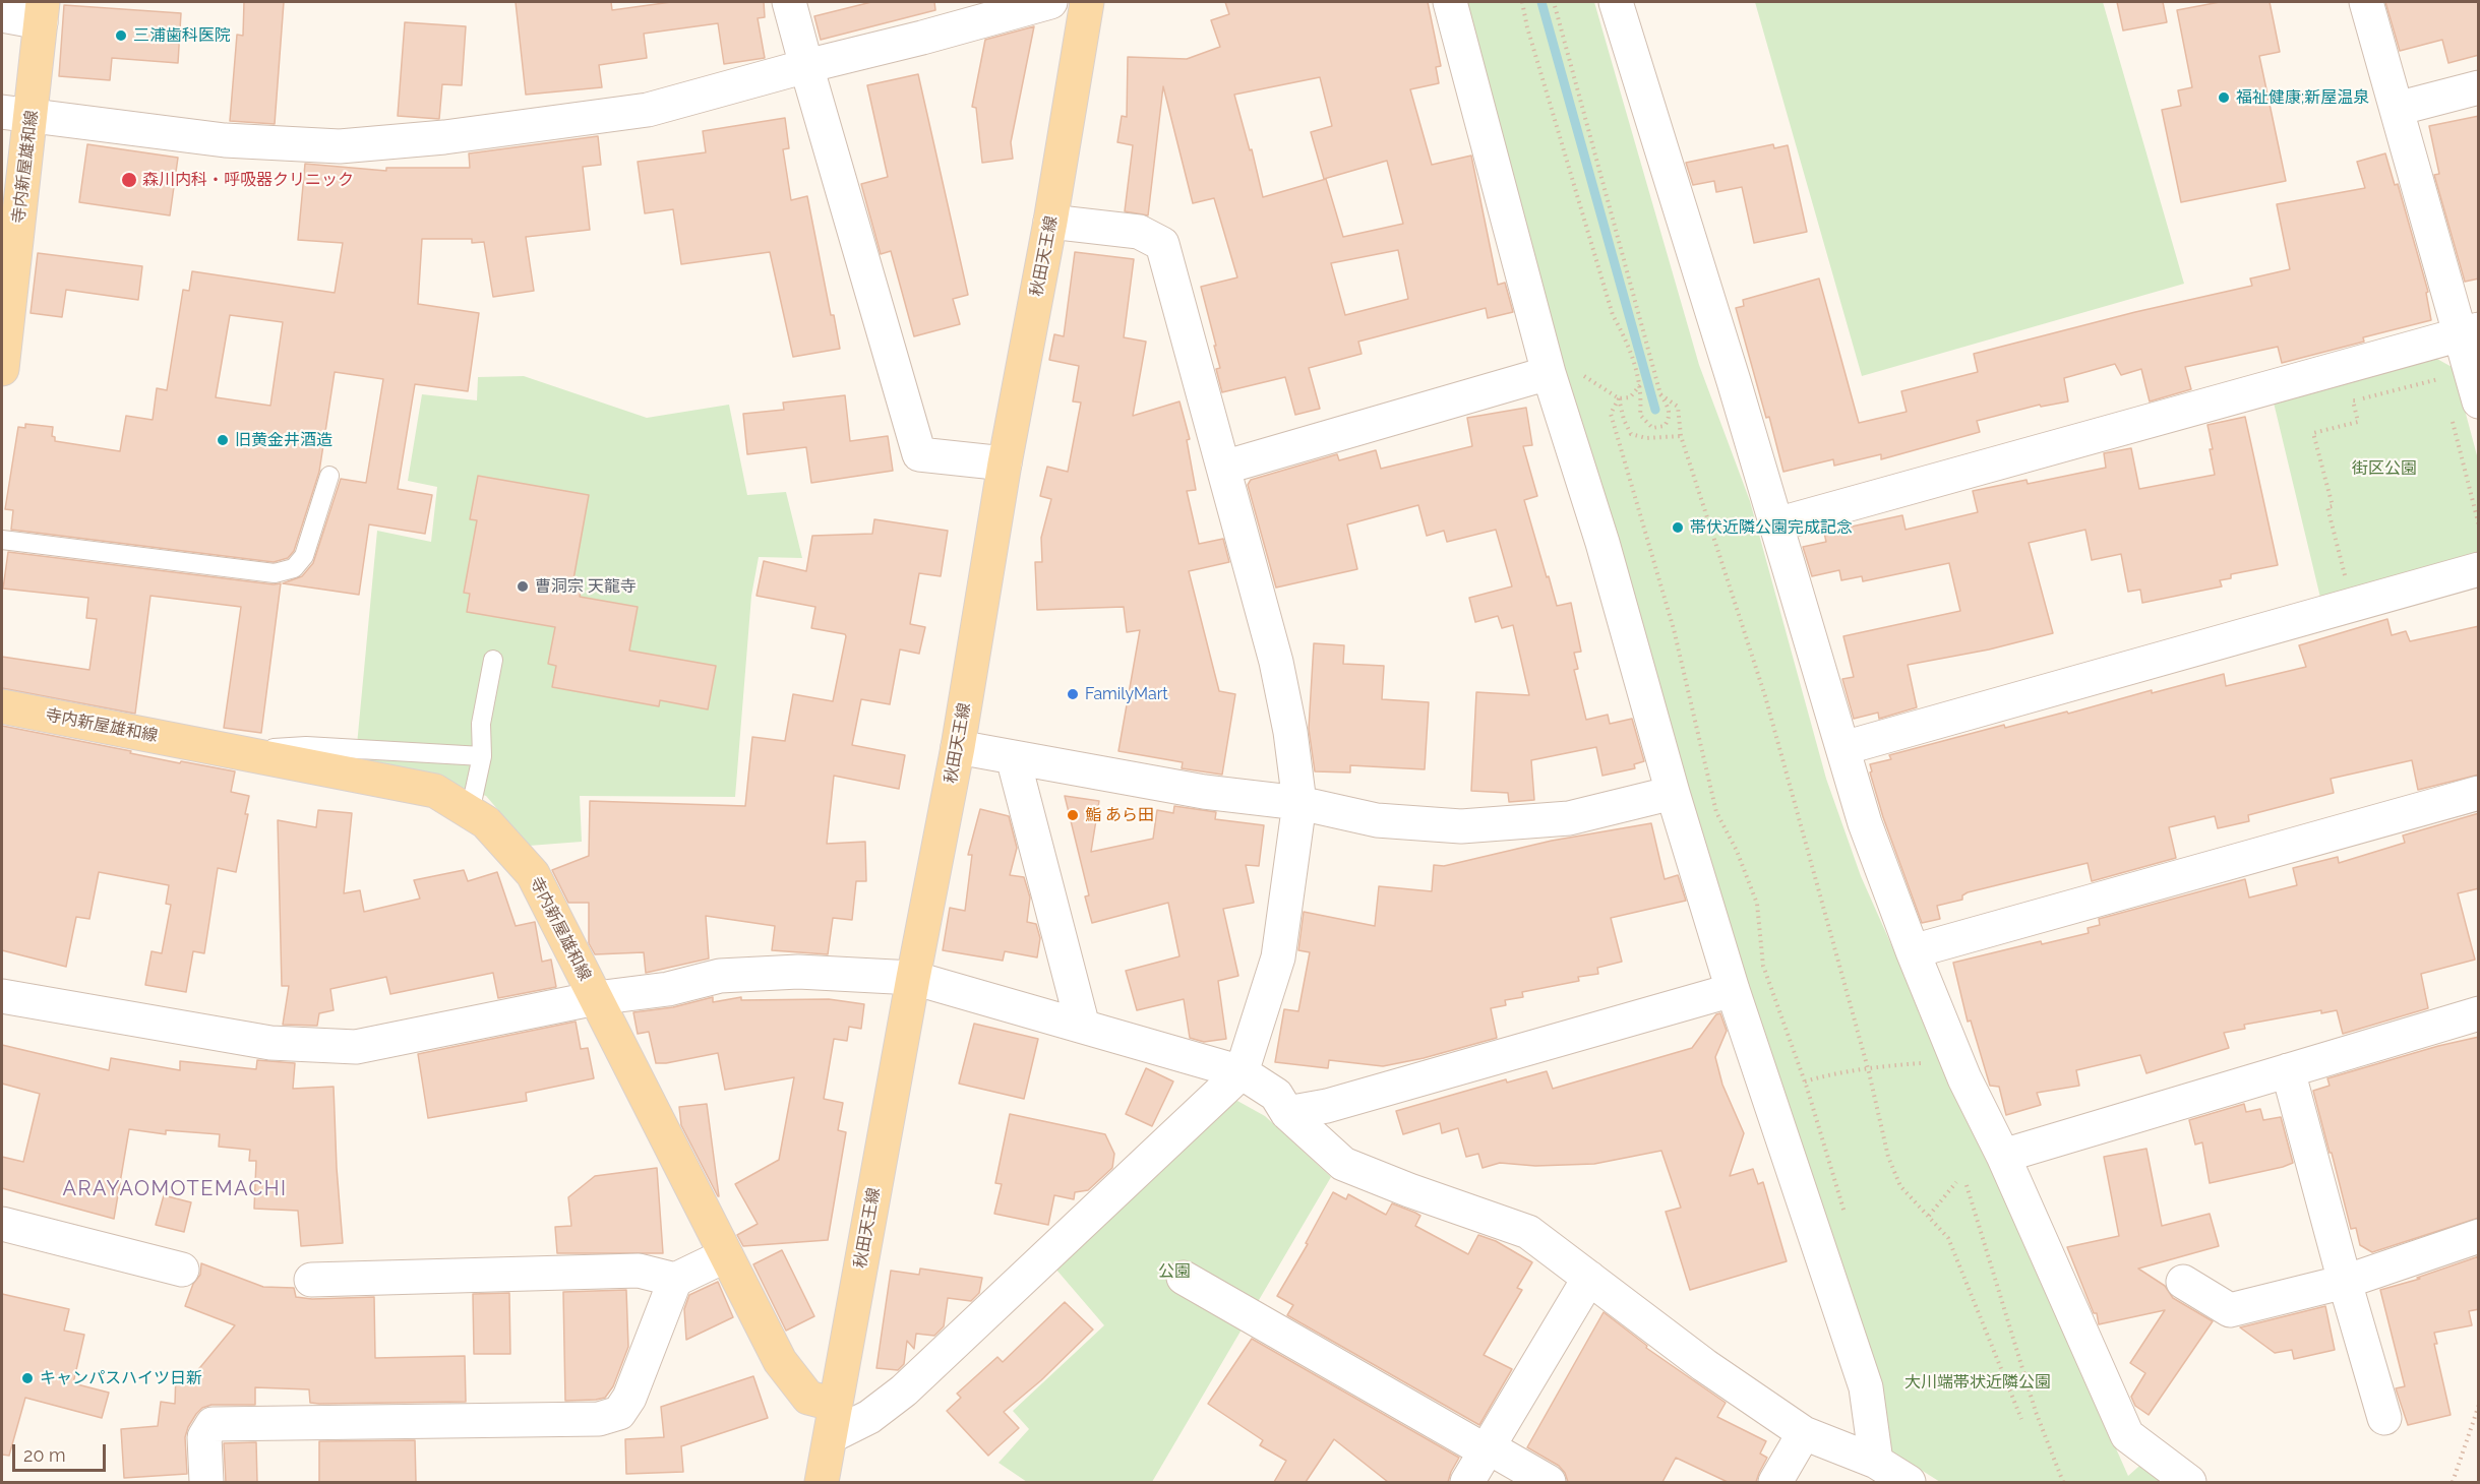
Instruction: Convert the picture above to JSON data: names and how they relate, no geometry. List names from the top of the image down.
{
  "streets": {
    "main road": ["寺内新屋雄和線", "秋田天王線"]
  },
  "crossings": [
    ["寺内新屋雄和線", "秋田天王線"]
  ],
  "districts": ["ARAYAOMOTEMACHI"],
  "parks": ["街区公園", "公園", "大川端帯状近隣公園"],
  "places": [
    "三浦歯科医院",
    "福祉健康;新屋温泉",
    "森川内科・呼吸器クリニック",
    "旧黄金井酒造",
    "帯伏近隣公園完成記念",
    "曹洞宗 天龍寺",
    "FamilyMart",
    "鮨 あら田",
    "キャンパスハイツ日新"
  ],
  "scale_bar": "20 m"
}
